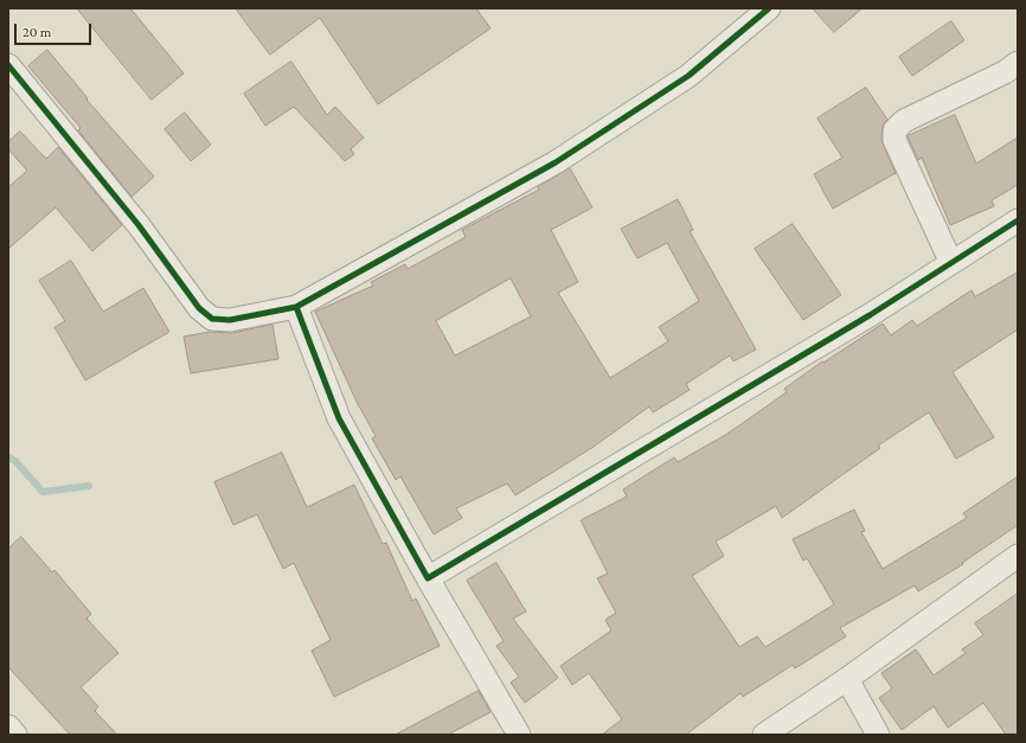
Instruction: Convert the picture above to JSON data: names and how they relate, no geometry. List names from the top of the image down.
{
  "scale_bar": "20 m"
}
